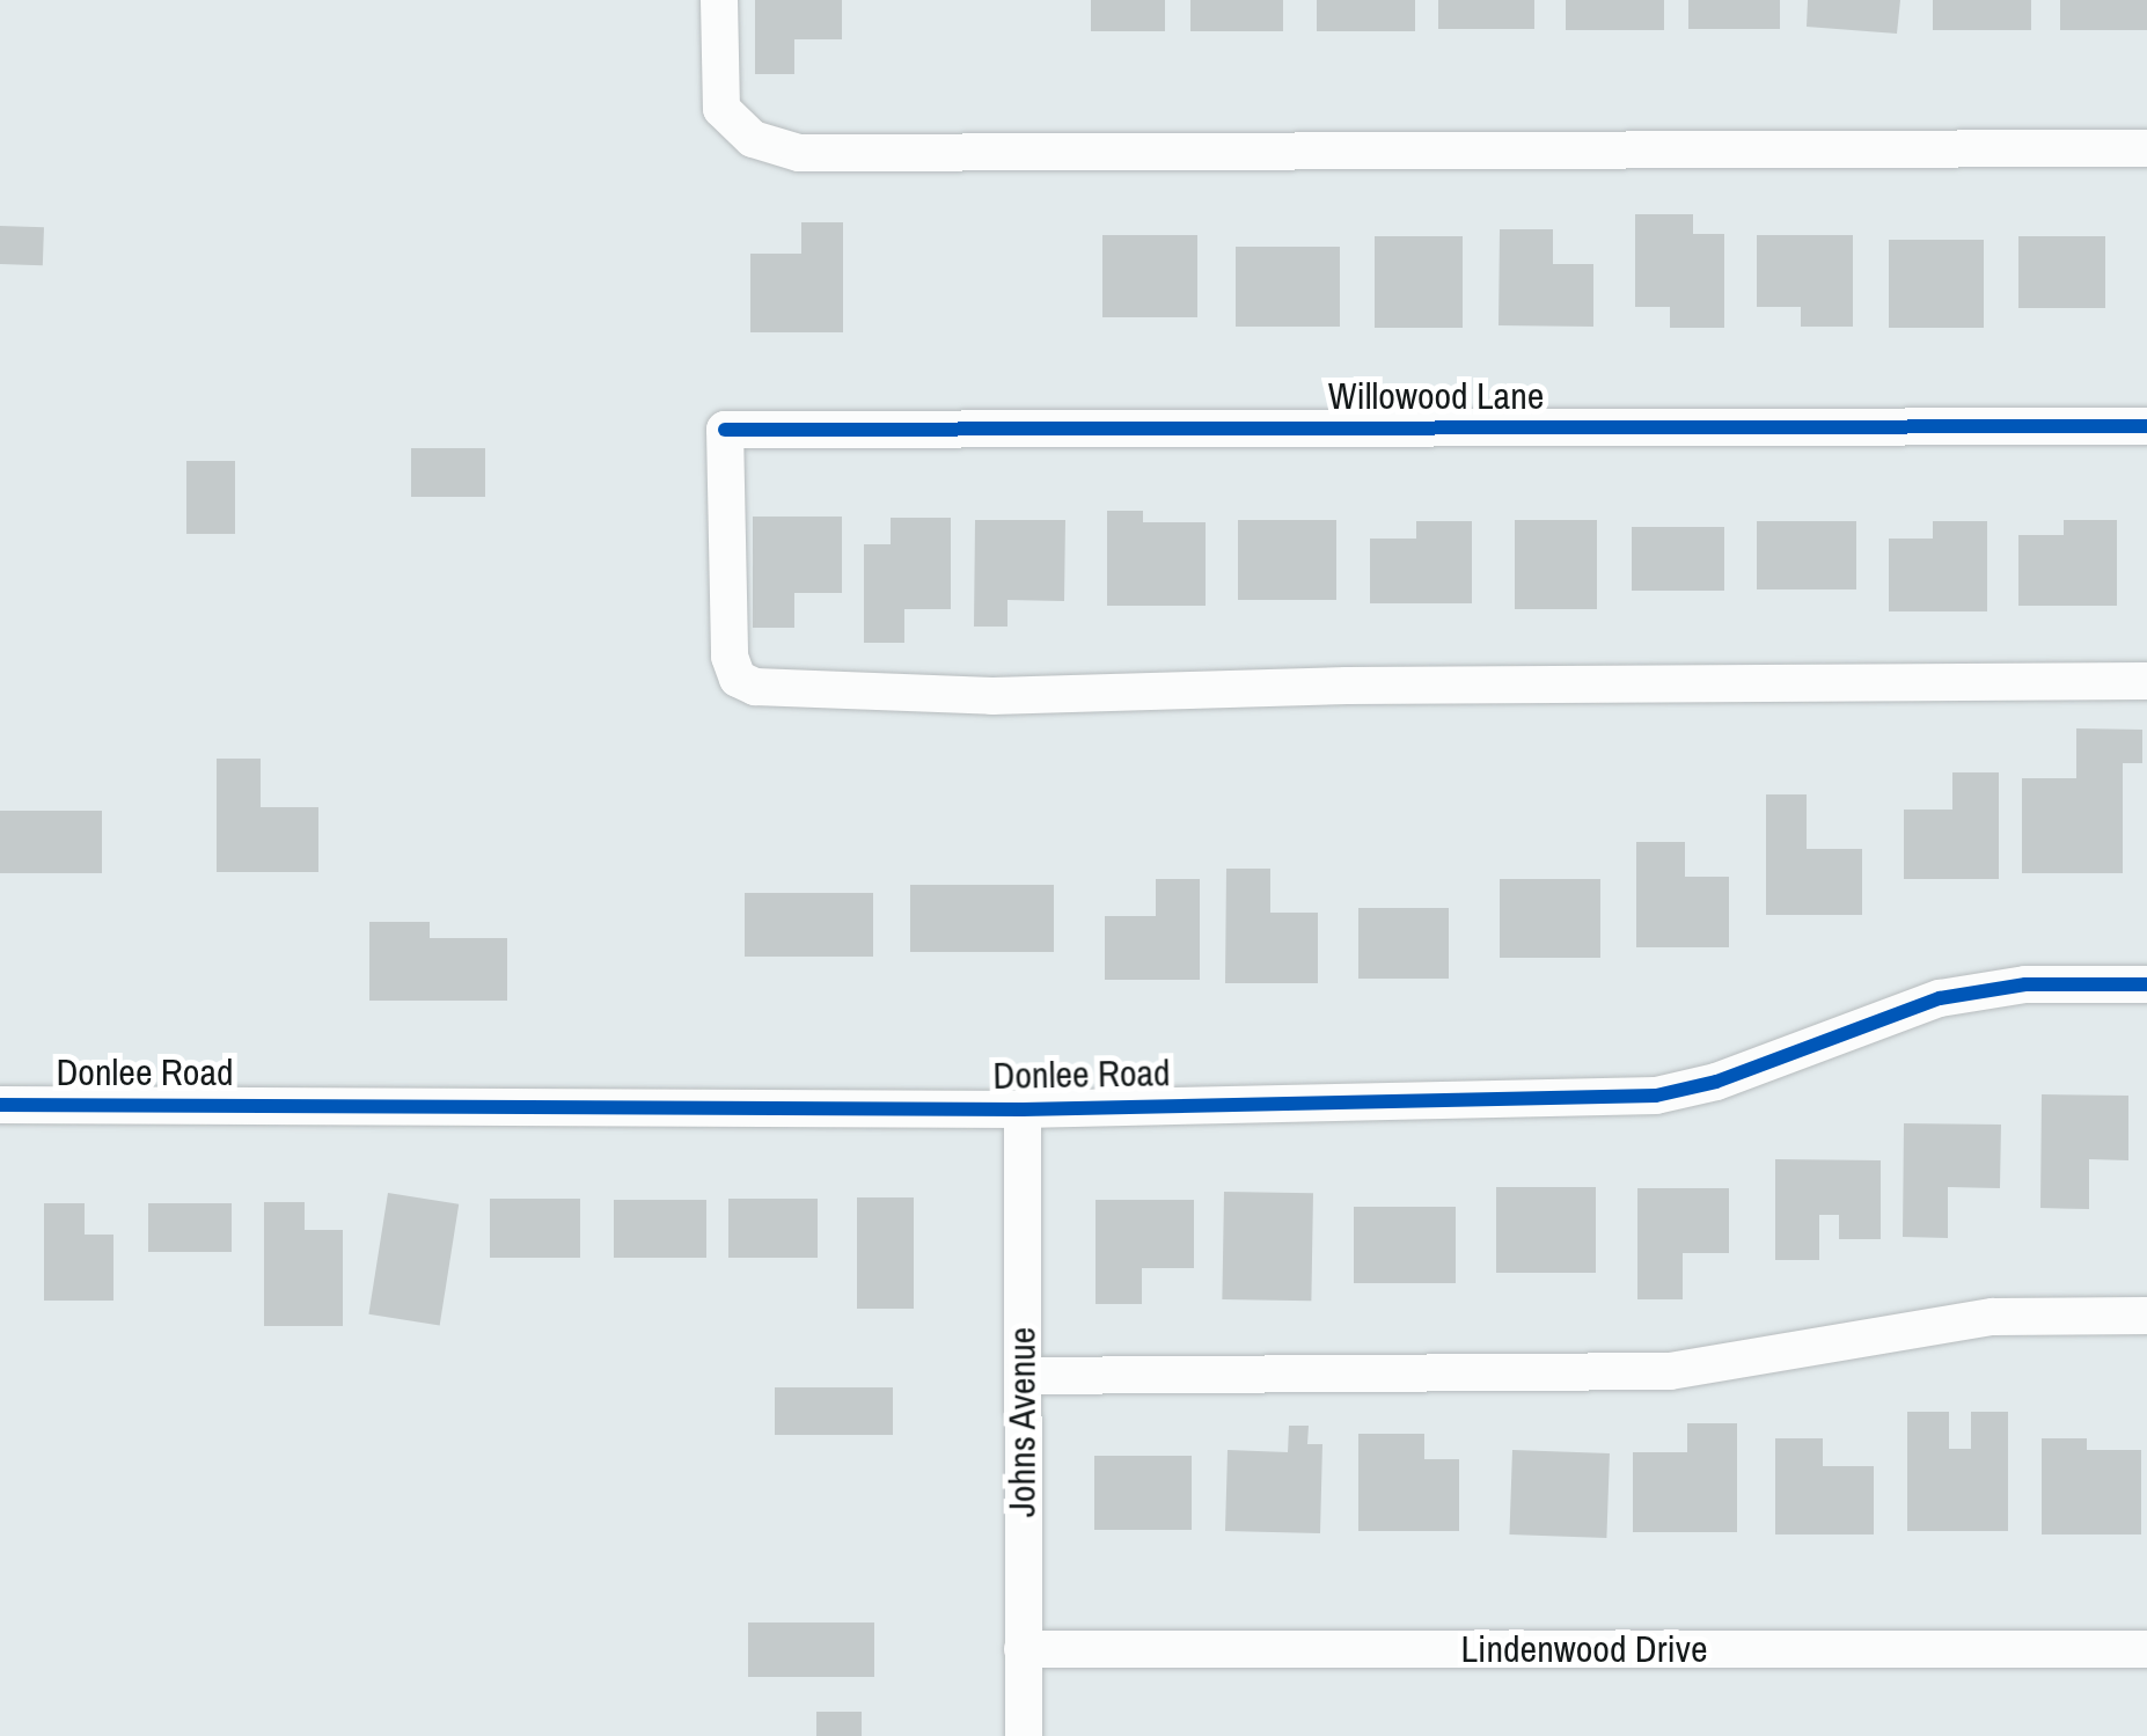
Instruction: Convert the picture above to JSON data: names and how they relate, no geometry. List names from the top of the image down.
{
  "streets": {
    "street": [
      "Willowood Lane",
      "Donlee Road",
      "Johns Avenue",
      "Lindenwood Drive"
    ]
  },
  "crossings": [
    ["Donlee Road", "Johns Avenue"],
    ["Johns Avenue", "Lindenwood Drive"]
  ]
}
